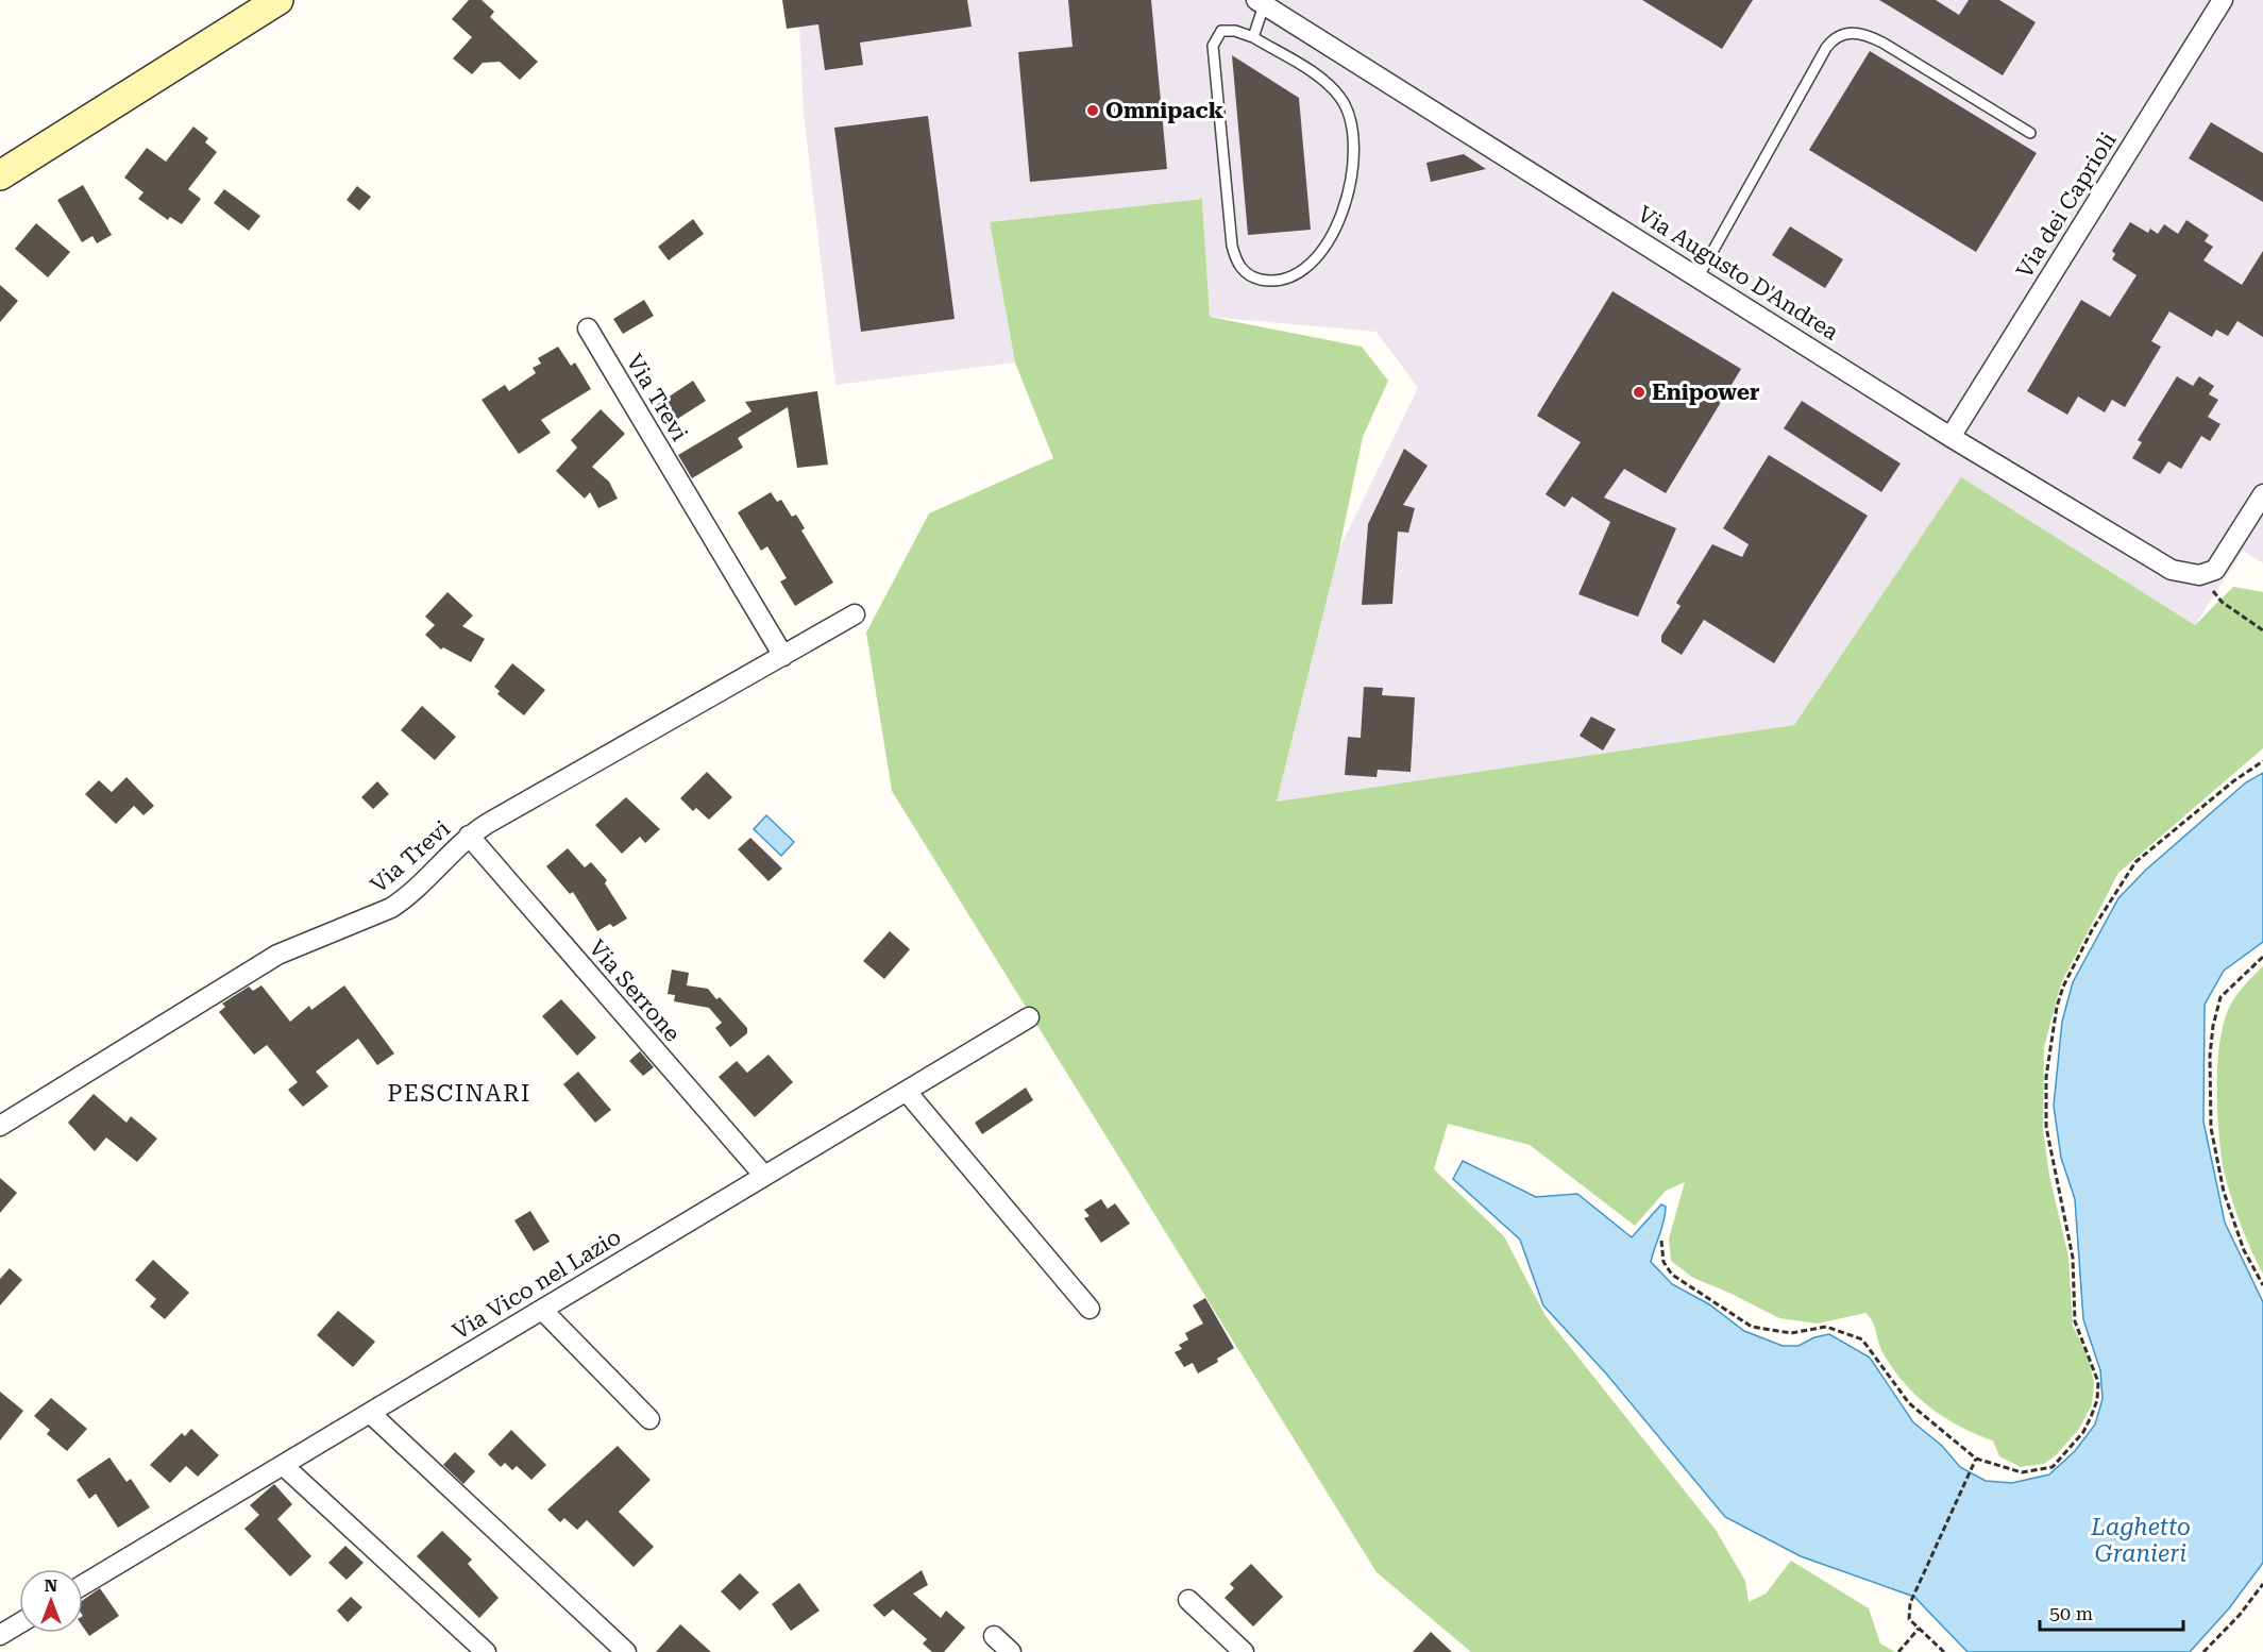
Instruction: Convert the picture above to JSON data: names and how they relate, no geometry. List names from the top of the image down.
{
  "streets": {
    "street": [
      "Via dei Caprioli",
      "Via Augusto D'Andrea",
      "Via Trevi",
      "Via Serrone",
      "Via Vico nel Lazio"
    ]
  },
  "crossings": [
    ["Via dei Caprioli", "Via Augusto D'Andrea"],
    ["Via Trevi", "Via Serrone"],
    ["Via Serrone", "Via Vico nel Lazio"]
  ],
  "districts": ["PESCINARI"],
  "water": ["Laghetto Granieri"],
  "places": ["Omnipack", "Enipower"],
  "scale_bar": "50 m",
  "north": "top"
}
